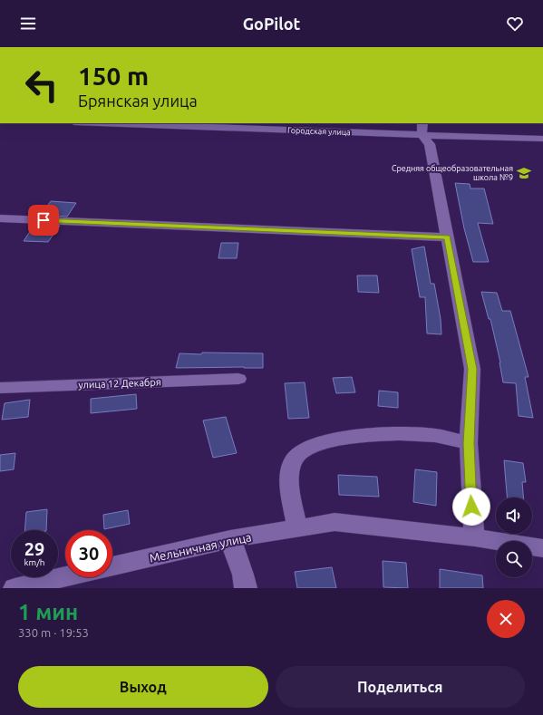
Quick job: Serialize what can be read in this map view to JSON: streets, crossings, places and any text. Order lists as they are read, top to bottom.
{
  "streets": {
    "street": ["Городская улица", "улица 12 Декабря", "Мельничная улица"]
  },
  "places": {
    "school or university": ["Средняя общеобразовательная школа №9"]
  },
  "page": {
    "header": "GoPilot",
    "turn": ["150 m", "Брянская улица"],
    "speed": "29 km/h",
    "limit": "30",
    "heading": ["1 мин", "330 m · 19:53"],
    "buttons": ["Выход", "Поделиться"]
  }
}
